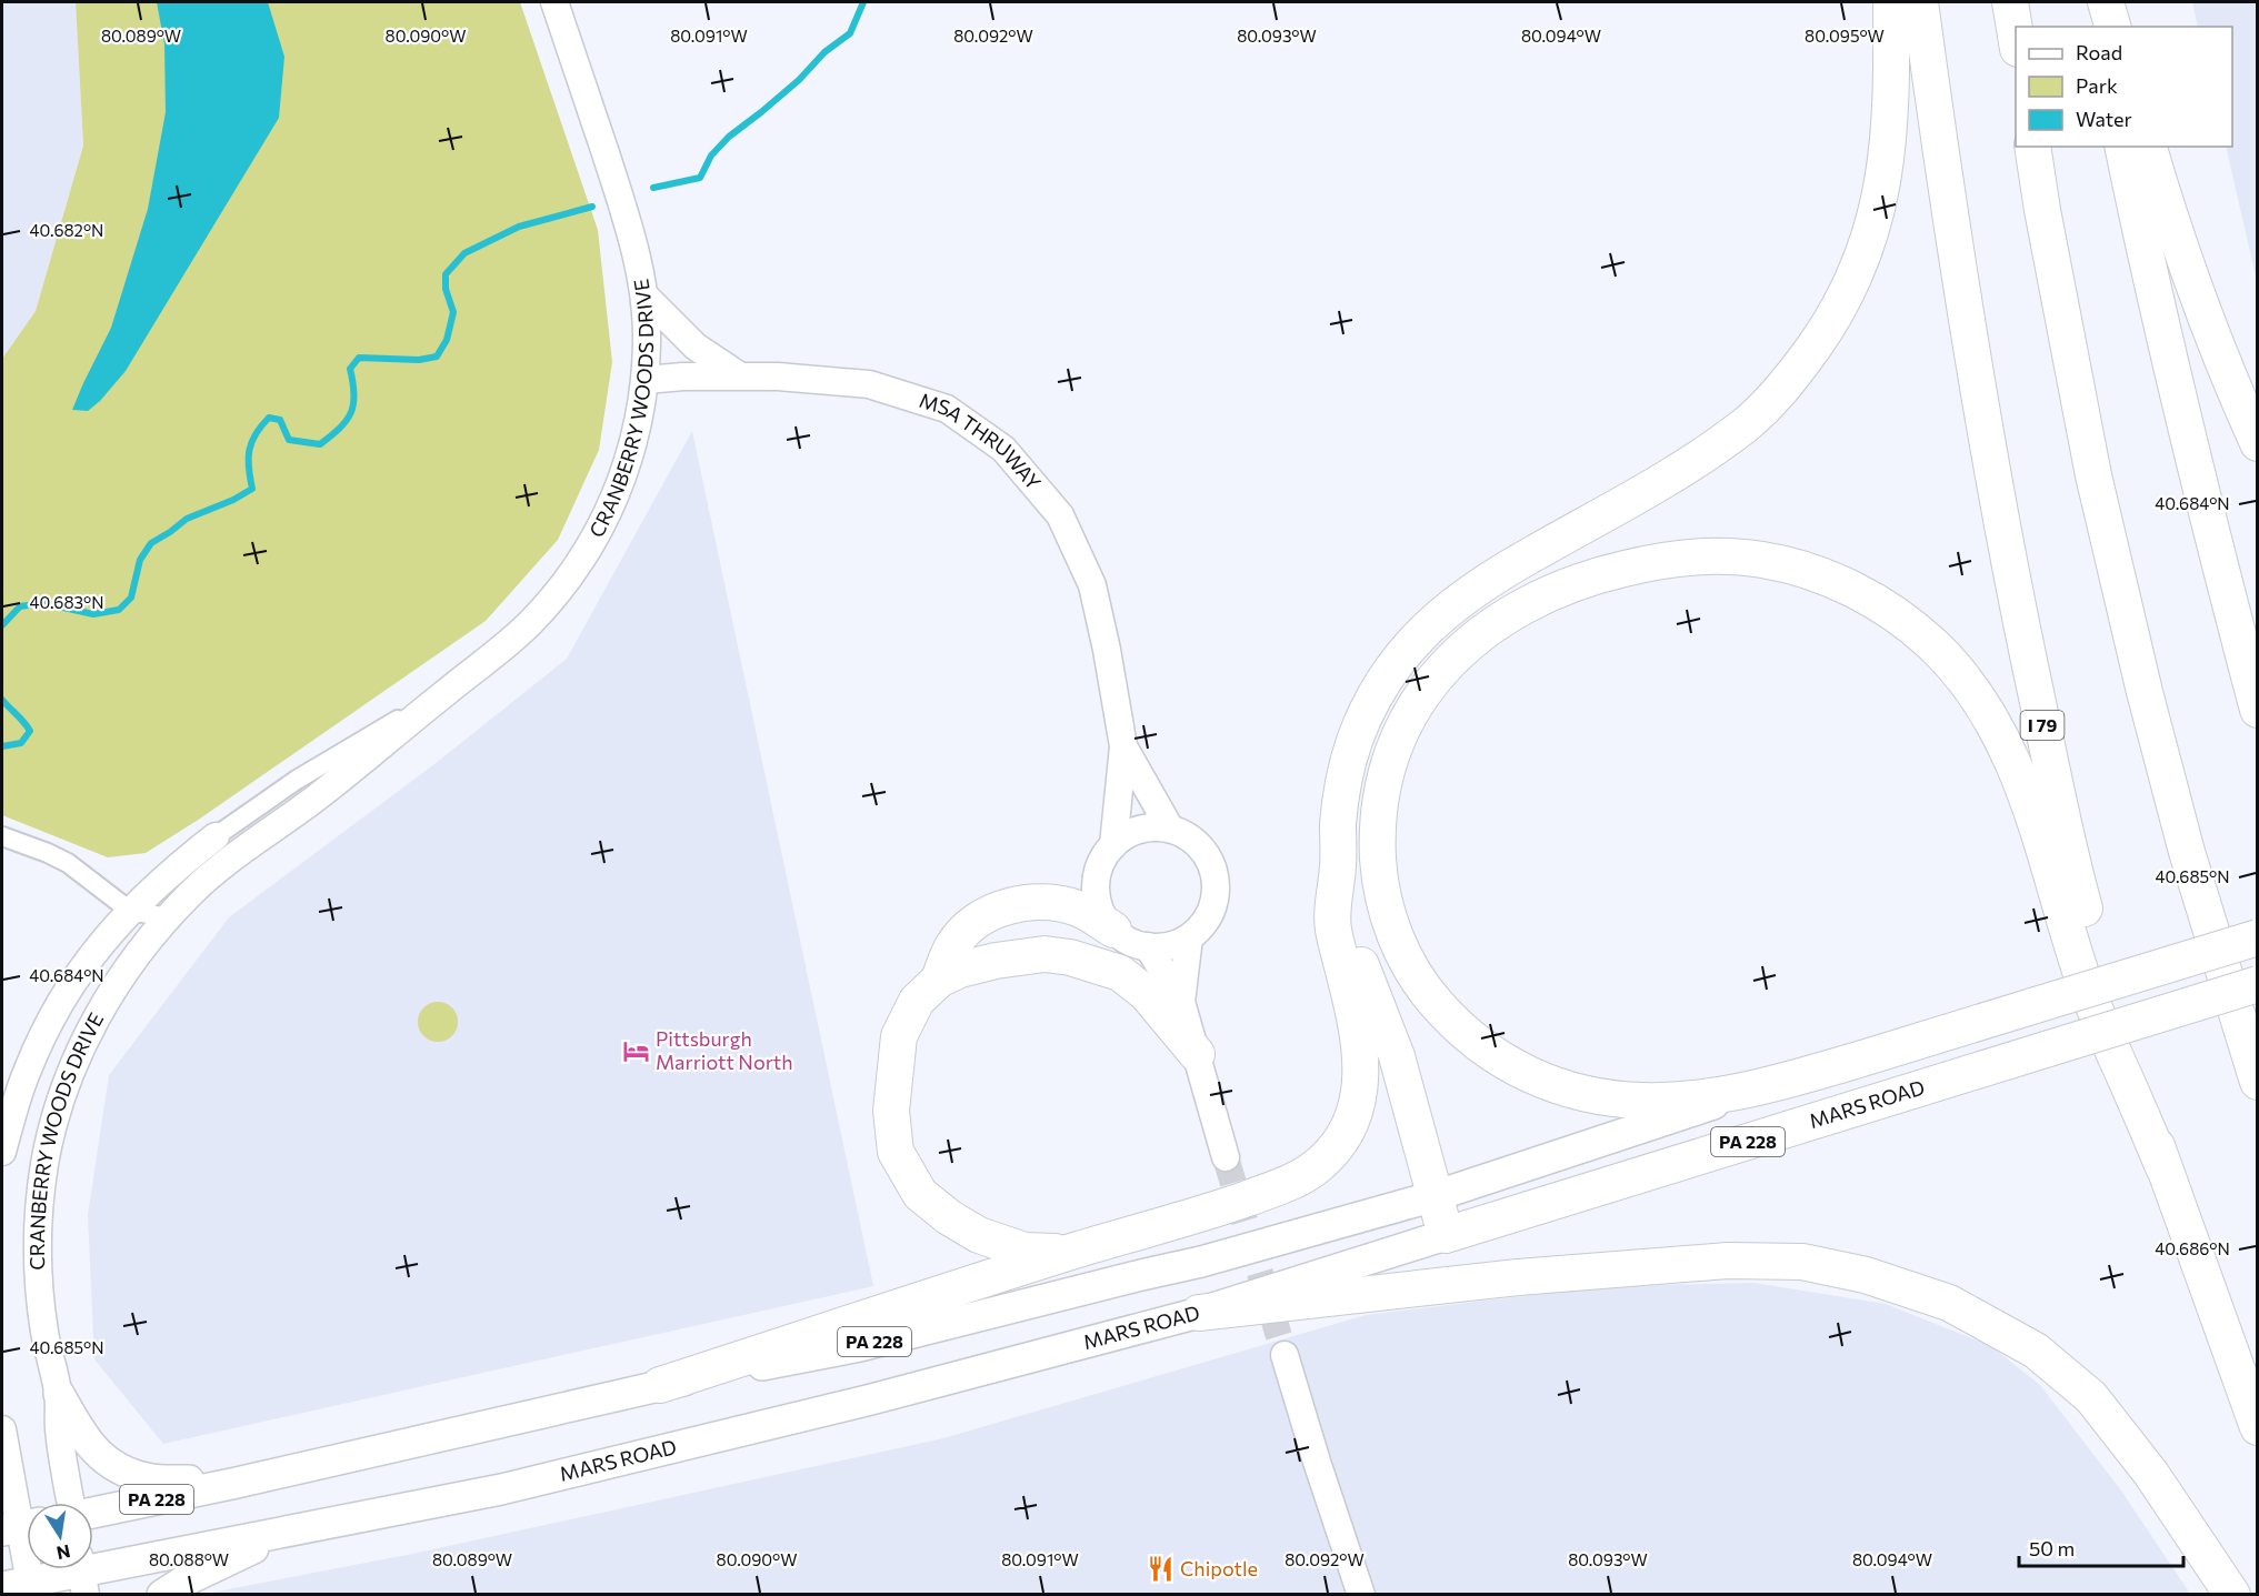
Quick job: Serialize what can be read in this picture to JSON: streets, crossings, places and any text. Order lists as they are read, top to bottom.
{
  "streets": {
    "highway": ["I 79", "MARS ROAD", "PA 228"],
    "street": ["CRANBERRY WOODS DRIVE", "MSA THRUWAY"]
  },
  "crossings": [
    ["CRANBERRY WOODS DRIVE", "MSA THRUWAY"]
  ],
  "places": {
    "hotel": ["Pittsburgh Marriott North"],
    "restaurant": ["Chipotle"]
  },
  "legend": ["Road", "Park", "Water"],
  "scale_bar": "50 m",
  "north": "bottom",
  "coordinates": [
    "80.089°W",
    "80.090°W",
    "80.091°W",
    "80.092°W",
    "80.093°W",
    "80.094°W",
    "80.095°W",
    "40.682°N",
    "40.684°N",
    "40.683°N",
    "40.685°N",
    "40.686°N",
    "80.088°W"
  ]
}
